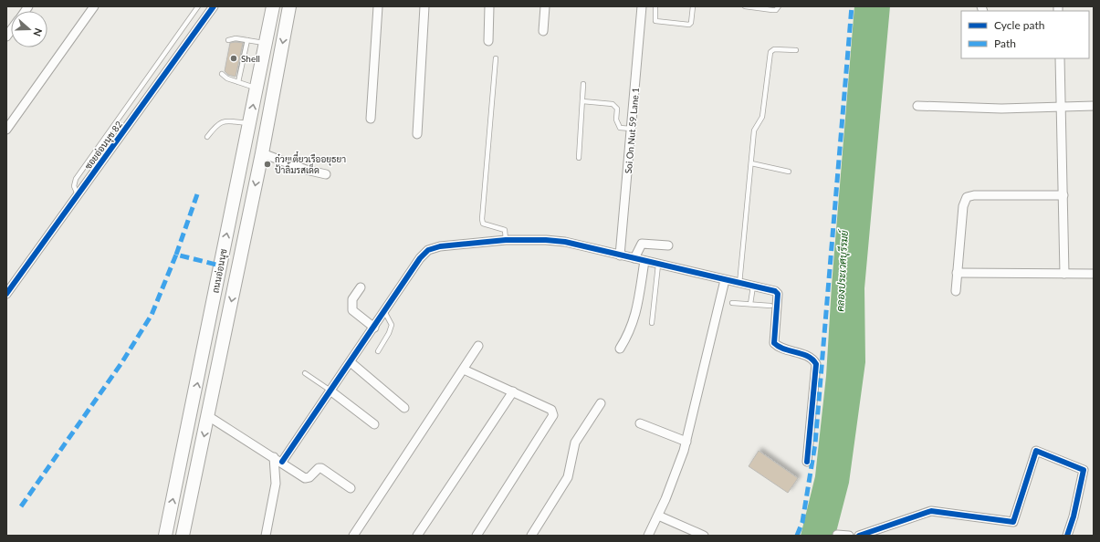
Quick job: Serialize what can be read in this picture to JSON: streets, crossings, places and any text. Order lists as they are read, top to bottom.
{
  "streets": {
    "main road": ["ถนนอ่อนนุช"],
    "street": ["Soi On Nut 59 Lane 1", "ซอยอ่อนนุช 82"]
  },
  "water": ["คลองประเวศบุรีรมย์"],
  "places": ["Shell", "ก๋วยเตี๋ยวเรืออยุธยา ป้าลิ้มรสเด็ด"],
  "legend": ["Cycle path", "Path"],
  "north": "right"
}
